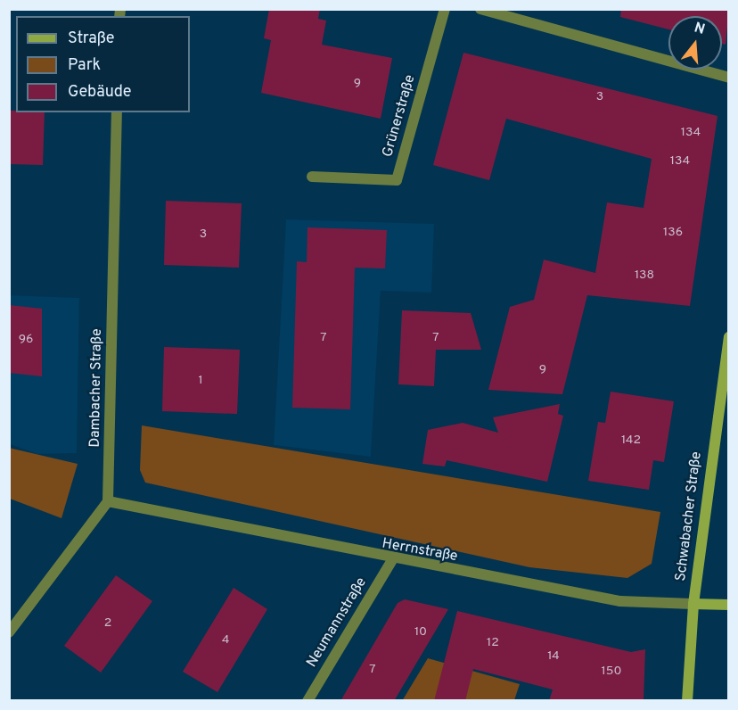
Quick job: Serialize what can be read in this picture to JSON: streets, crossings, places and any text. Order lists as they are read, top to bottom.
{
  "streets": {
    "main road": ["Schwabacher Straße", "Herrnstraße"],
    "street": ["Grünerstraße", "Dambacher Straße", "Neumannstraße"]
  },
  "crossings": [
    ["Dambacher Straße", "Herrnstraße"],
    ["Schwabacher Straße", "Herrnstraße"],
    ["Herrnstraße", "Neumannstraße"]
  ],
  "house_numbers": [
    "9",
    "3",
    "134",
    "134",
    "136",
    "3",
    "138",
    "7",
    "7",
    "96",
    "9",
    "1",
    "142",
    "2",
    "10",
    "4",
    "12",
    "14",
    "7",
    "150"
  ],
  "legend": ["Straße", "Park", "Gebäude"],
  "north": "top"
}
